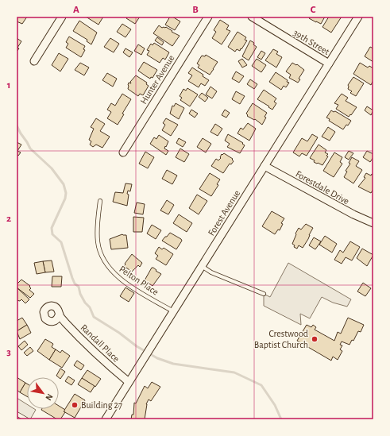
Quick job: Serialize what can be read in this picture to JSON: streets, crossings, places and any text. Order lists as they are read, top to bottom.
{
  "streets": {
    "street": [
      "39th Street",
      "Hunter Avenue",
      "Forestdale Drive",
      "Forest Avenue",
      "Randall Place"
    ],
    "lane": ["Pelton Place"]
  },
  "crossings": [
    ["39th Street", "Forest Avenue"],
    ["Forestdale Drive", "Forest Avenue"],
    ["Forest Avenue", "Pelton Place"],
    ["Forest Avenue", "Randall Place"]
  ],
  "places": ["Crestwood Baptist Church", "Building 27"],
  "north": "bottom right",
  "grid": {
    "columns": ["A", "B", "C"],
    "rows": ["1", "2", "3"]
  }
}
